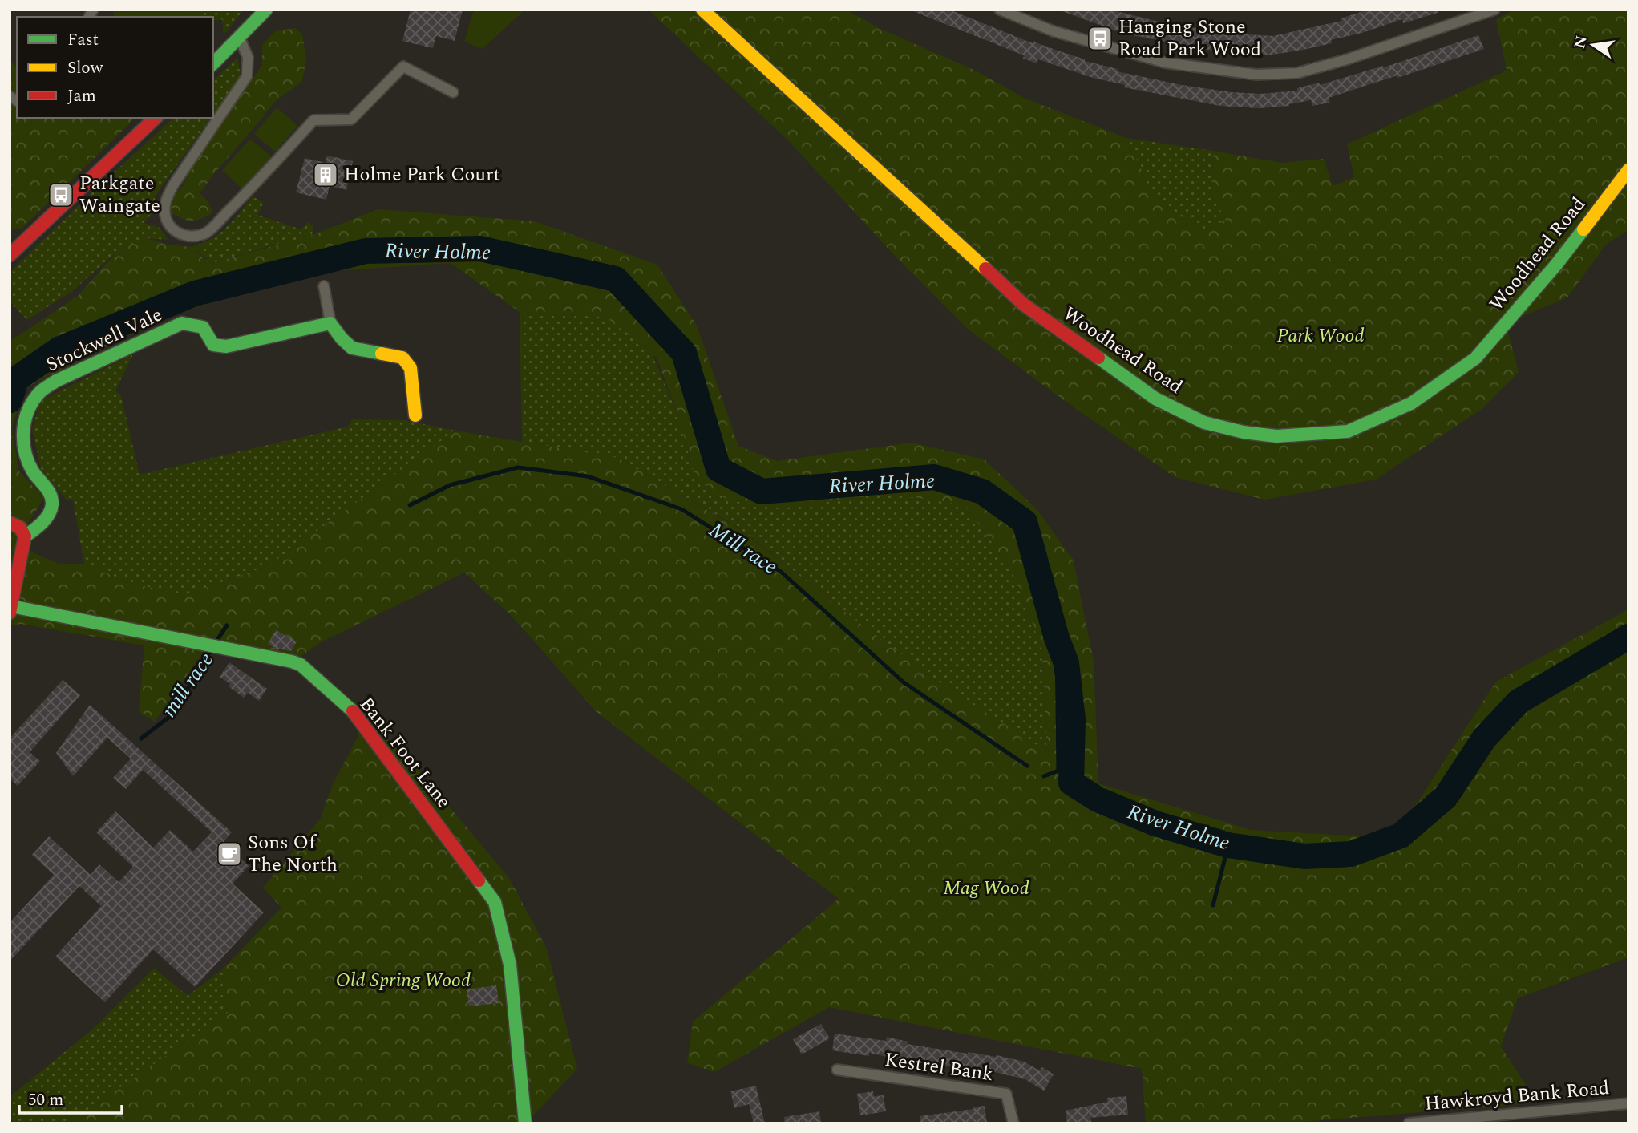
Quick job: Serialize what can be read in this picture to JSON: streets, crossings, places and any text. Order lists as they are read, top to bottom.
{
  "streets": {
    "main road": ["Woodhead Road", "Stockwell Vale", "Bank Foot Lane"],
    "street": ["Kestrel Bank", "Hawkroyd Bank Road"]
  },
  "water": ["River Holme", "Mill race", "mill race"],
  "parks": ["Park Wood", "Mag Wood", "Old Spring Wood"],
  "places": {
    "bus stop": ["Hanging Stone Road Park Wood", "Parkgate Waingate"],
    "building": ["Holme Park Court"],
    "cafe": ["Sons Of The North"]
  },
  "legend": ["Fast", "Slow", "Jam"],
  "scale_bar": "50 m",
  "north": "left"
}
